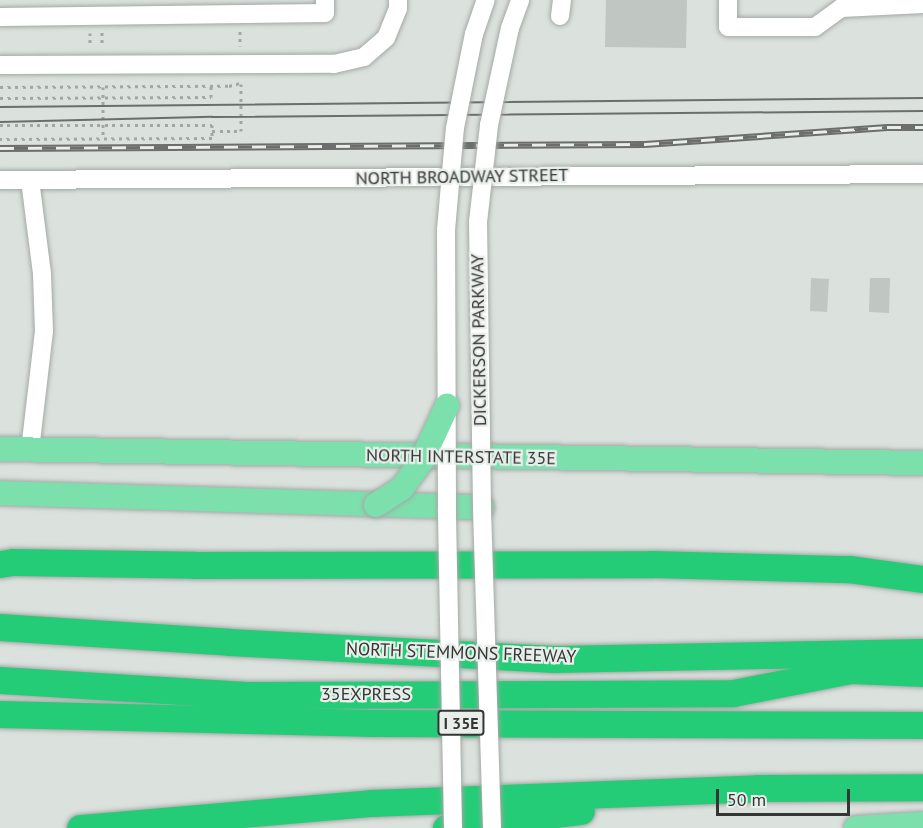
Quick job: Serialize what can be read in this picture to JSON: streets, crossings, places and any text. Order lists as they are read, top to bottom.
{
  "streets": {
    "highway": ["NORTH STEMMONS FREEWAY", "35EXPRESS", "I 35E"],
    "main road": ["NORTH INTERSTATE 35E"],
    "street": ["NORTH BROADWAY STREET", "DICKERSON PARKWAY"]
  },
  "scale_bar": "50 m"
}
